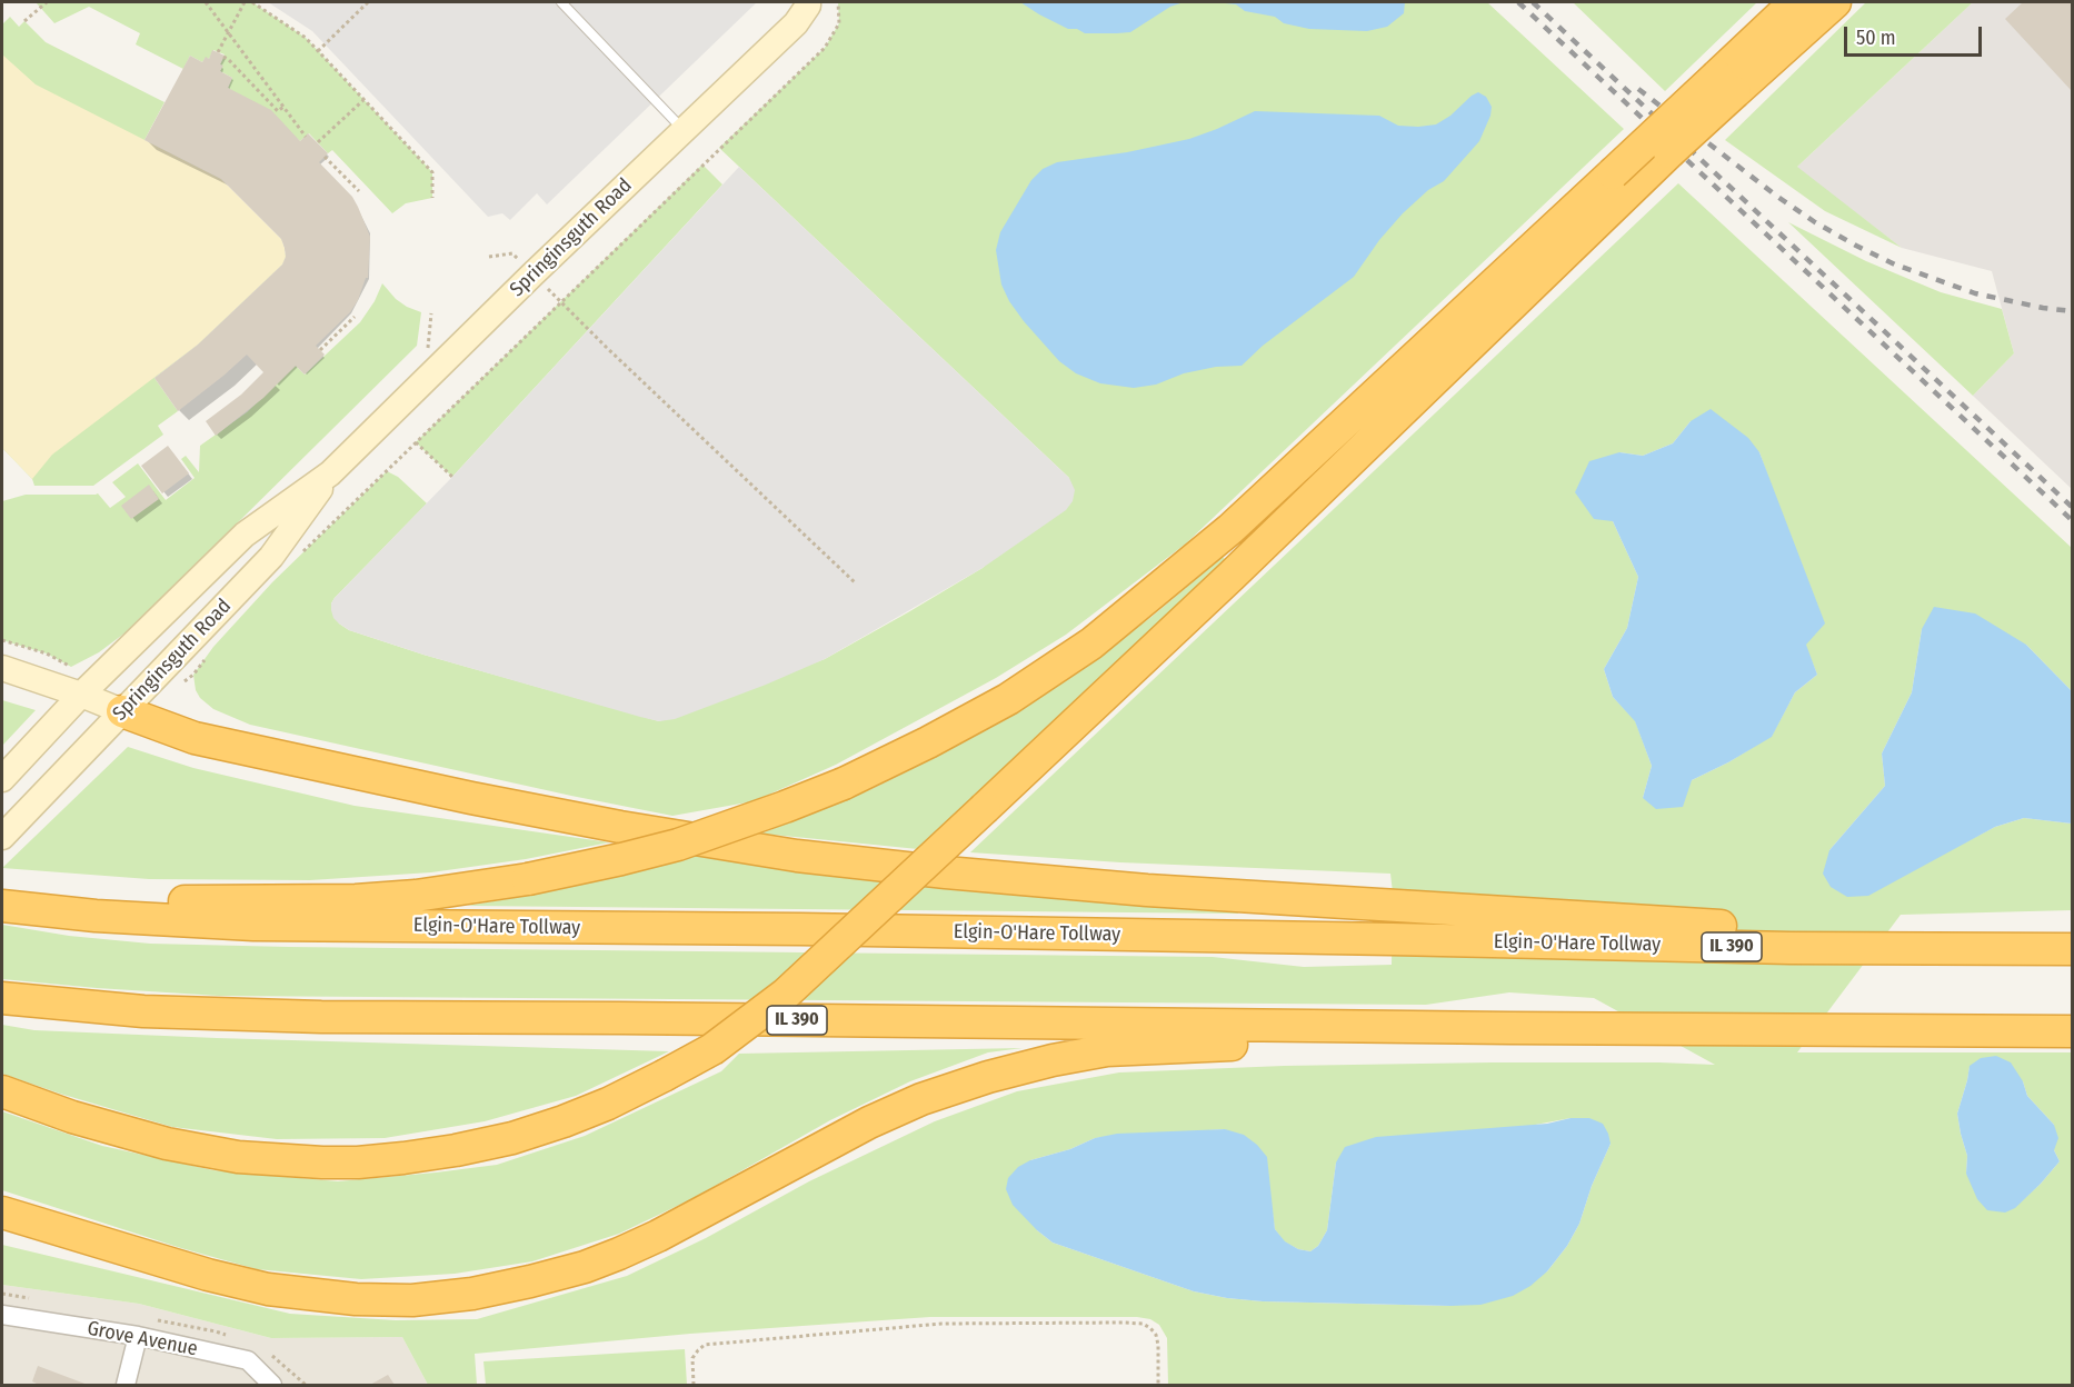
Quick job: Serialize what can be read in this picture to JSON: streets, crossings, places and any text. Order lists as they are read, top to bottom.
{
  "streets": {
    "highway": ["Elgin-O'Hare Tollway", "IL 390"],
    "street": ["Springinsguth Road", "Grove Avenue"]
  },
  "scale_bar": "50 m"
}
